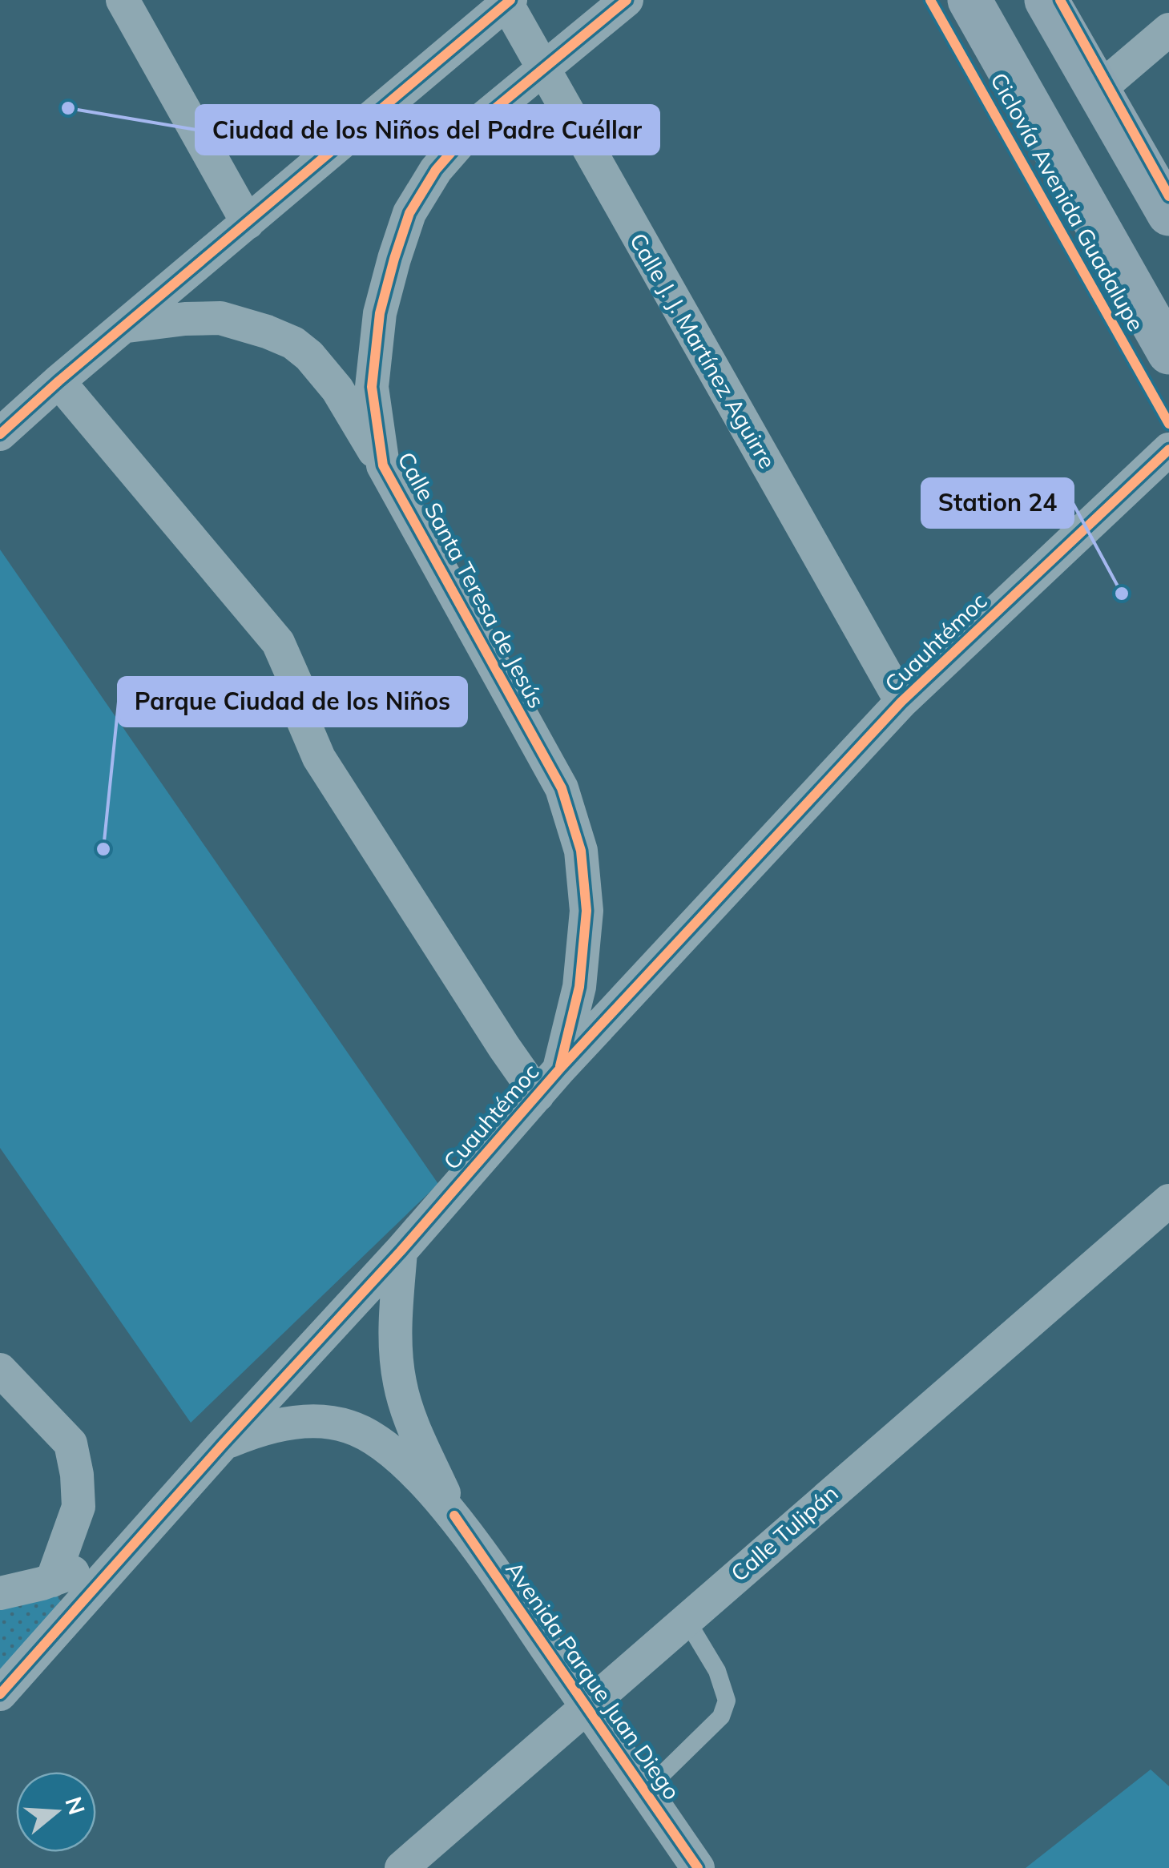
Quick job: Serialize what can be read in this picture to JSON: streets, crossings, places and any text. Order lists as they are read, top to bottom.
{
  "streets": {
    "street": [
      "Calle J. J. Martínez Aguirre",
      "Calle Santa Teresa de Jesús",
      "Cuauhtémoc",
      "Calle Tulipán",
      "Avenida Parque Juan Diego"
    ],
    "cycle path": ["Ciclovía Avenida Guadalupe"]
  },
  "crossings": [
    ["Calle J. J. Martínez Aguirre", "Calle Santa Teresa de Jesús"],
    ["Calle J. J. Martínez Aguirre", "Cuauhtémoc"],
    ["Calle Santa Teresa de Jesús", "Cuauhtémoc"],
    ["Cuauhtémoc", "Avenida Parque Juan Diego"],
    ["Calle Tulipán", "Avenida Parque Juan Diego"]
  ],
  "places": ["Ciudad de los Niños del Padre Cuéllar", "Station 24", "Parque Ciudad de los Niños"],
  "north": "right"
}
